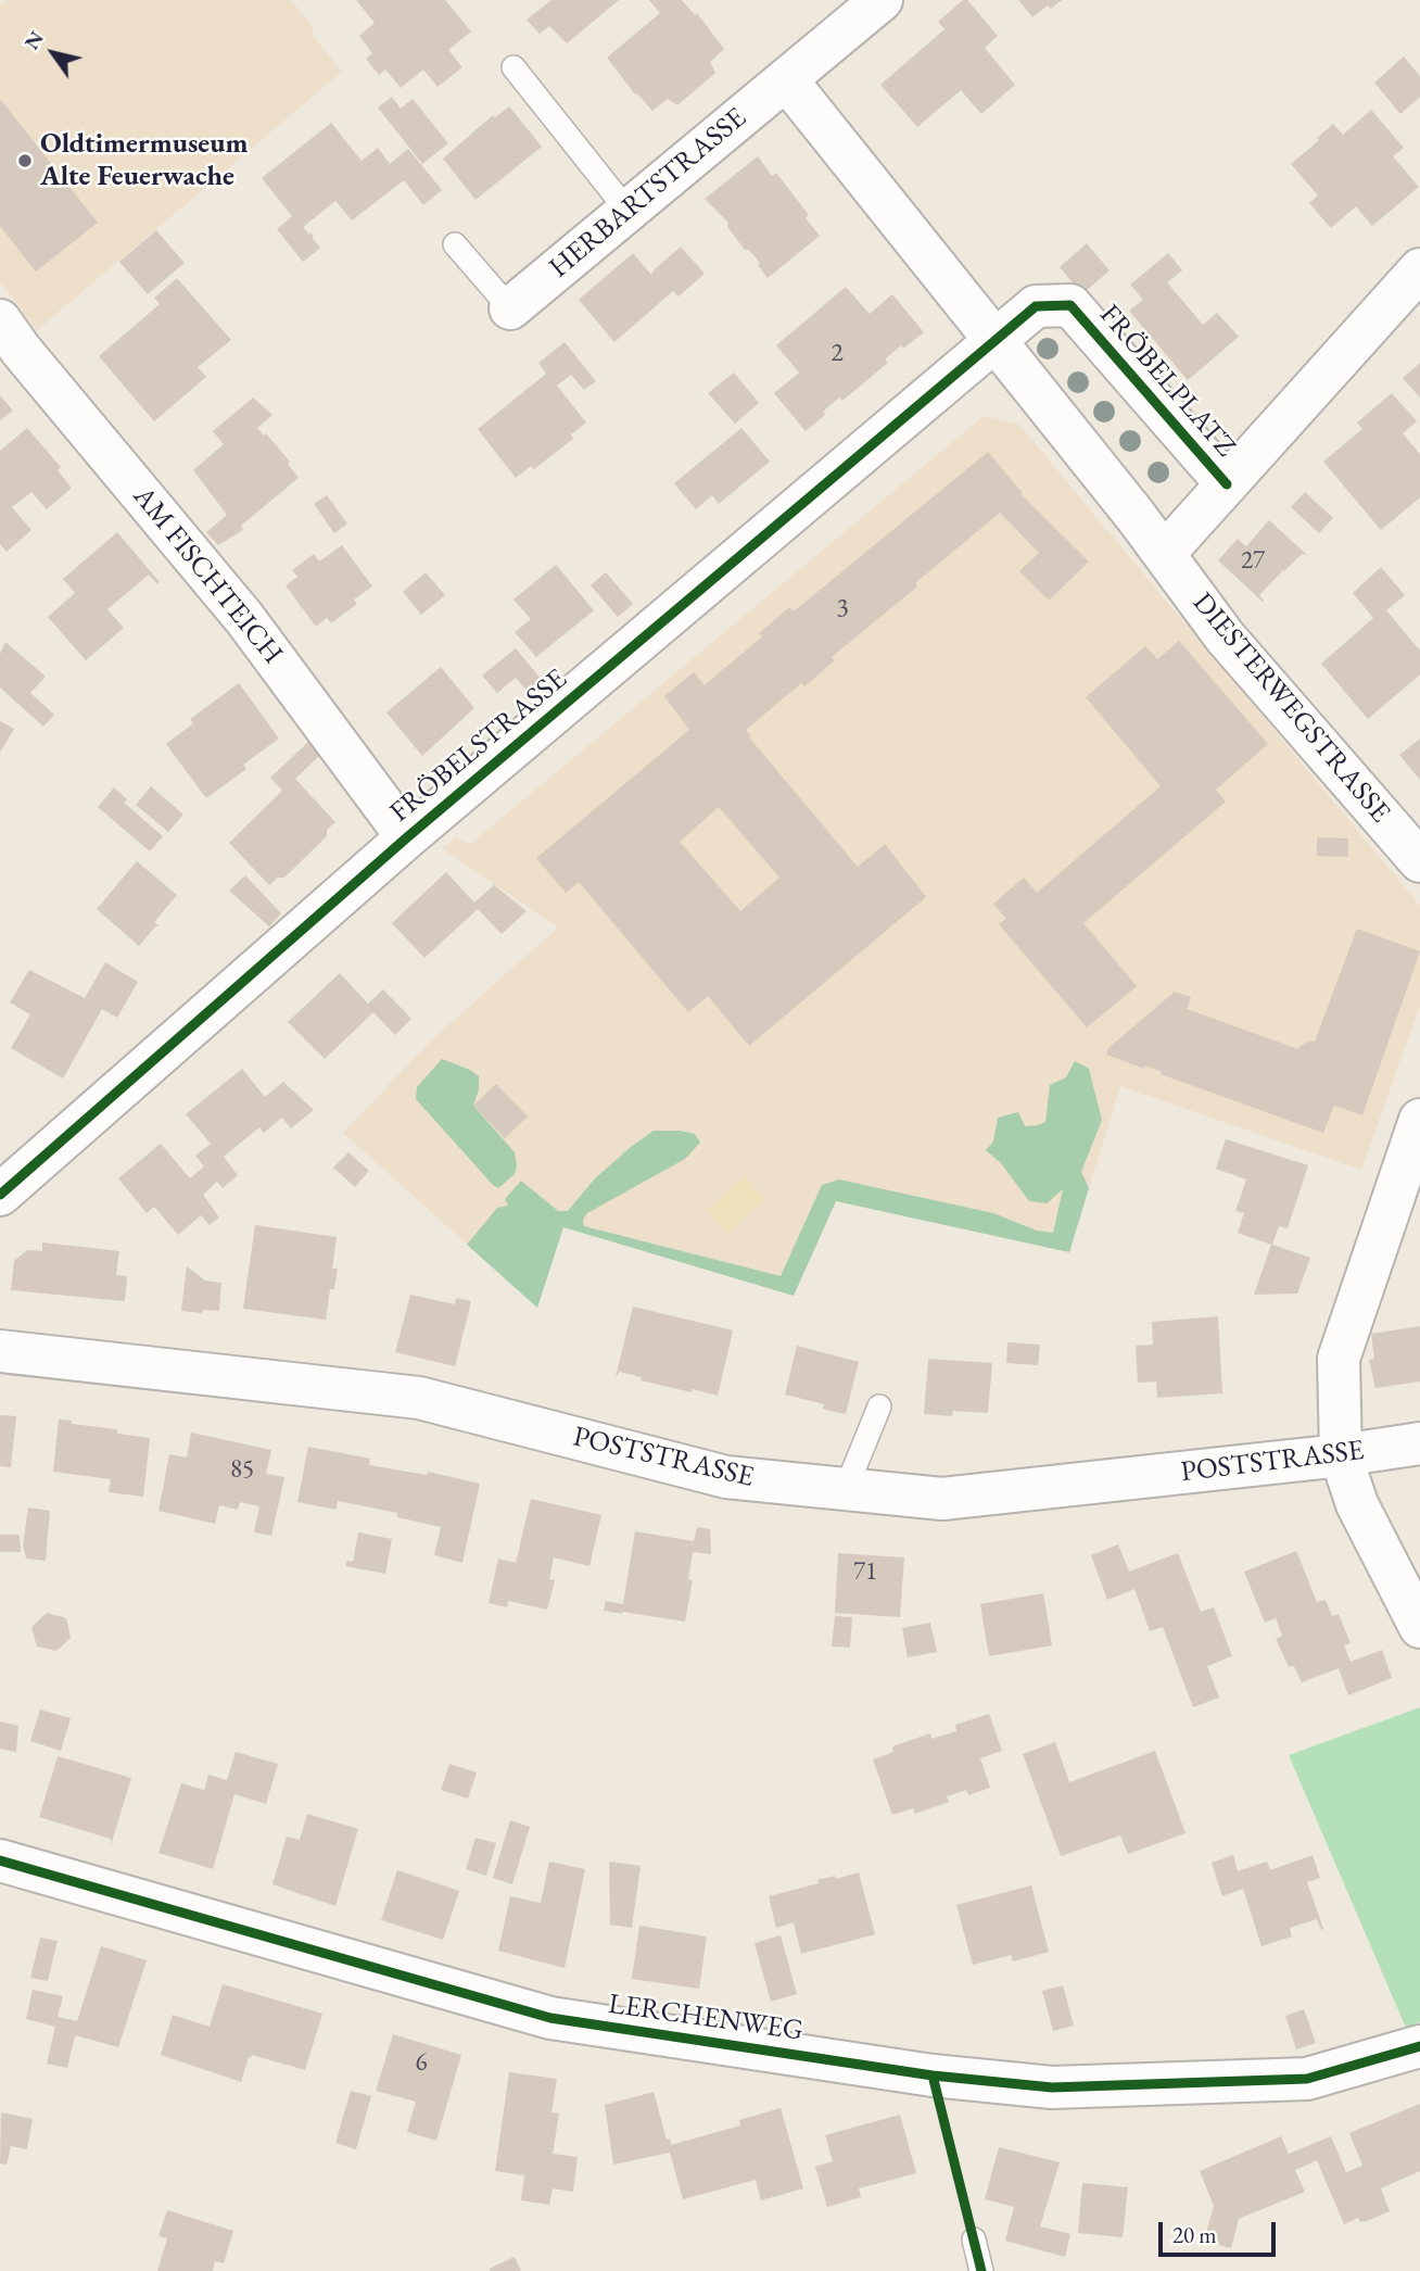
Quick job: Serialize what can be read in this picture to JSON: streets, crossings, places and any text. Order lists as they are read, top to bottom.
{
  "streets": {
    "street": [
      "HERBARTSTRASSE",
      "FRÖBELPLATZ",
      "AM FISCHTEICH",
      "DIESTERWEGSTRASSE",
      "FRÖBELSTRASSE",
      "POSTSTRASSE",
      "LERCHENWEG"
    ]
  },
  "crossings": [
    ["FRÖBELPLATZ", "FRÖBELSTRASSE"],
    ["AM FISCHTEICH", "FRÖBELSTRASSE"]
  ],
  "places": ["Oldtimermuseum Alte Feuerwache"],
  "house_numbers": [
    "2",
    "27",
    "3",
    "85",
    "71",
    "6"
  ],
  "scale_bar": "20 m",
  "north": "top left"
}
